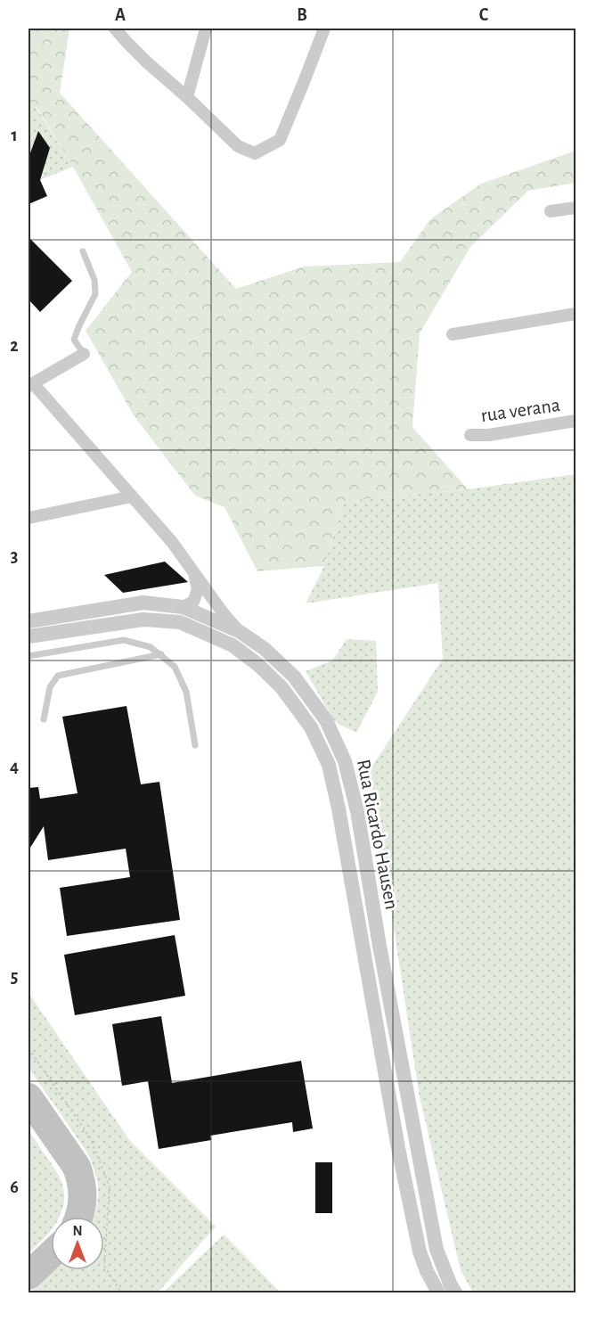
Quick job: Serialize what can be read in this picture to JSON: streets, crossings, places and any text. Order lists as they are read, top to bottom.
{
  "streets": {
    "street": ["rua verana", "Rua Ricardo Hausen"]
  },
  "north": "top",
  "grid": {
    "columns": ["A", "B", "C"],
    "rows": [
      "1",
      "2",
      "3",
      "4",
      "5",
      "6"
    ]
  }
}
